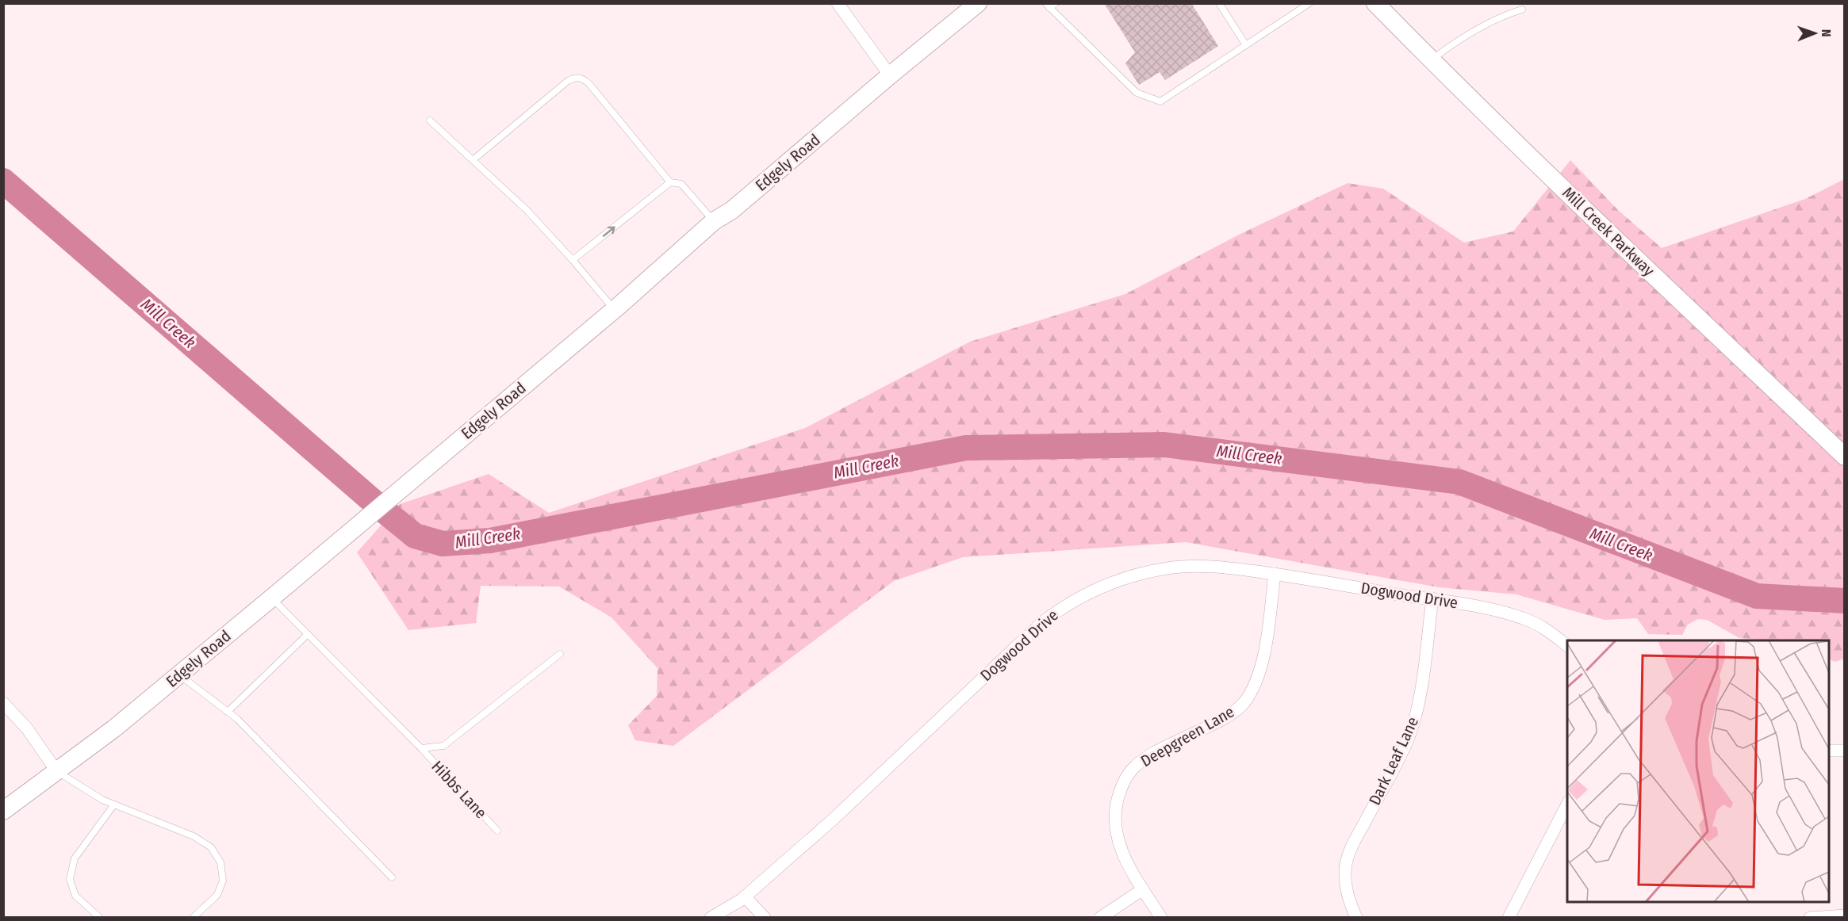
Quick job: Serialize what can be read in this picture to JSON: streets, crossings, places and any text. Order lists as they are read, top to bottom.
{
  "streets": {
    "main road": ["Edgely Road", "Mill Creek Parkway"],
    "street": ["Dogwood Drive", "Deepgreen Lane", "Dark Leaf Lane"],
    "lane": ["Hibbs Lane"]
  },
  "crossings": [
    ["Edgely Road", "Hibbs Lane"],
    ["Dogwood Drive", "Deepgreen Lane"],
    ["Dogwood Drive", "Dark Leaf Lane"]
  ],
  "water": ["Mill Creek"],
  "north": "right"
}
